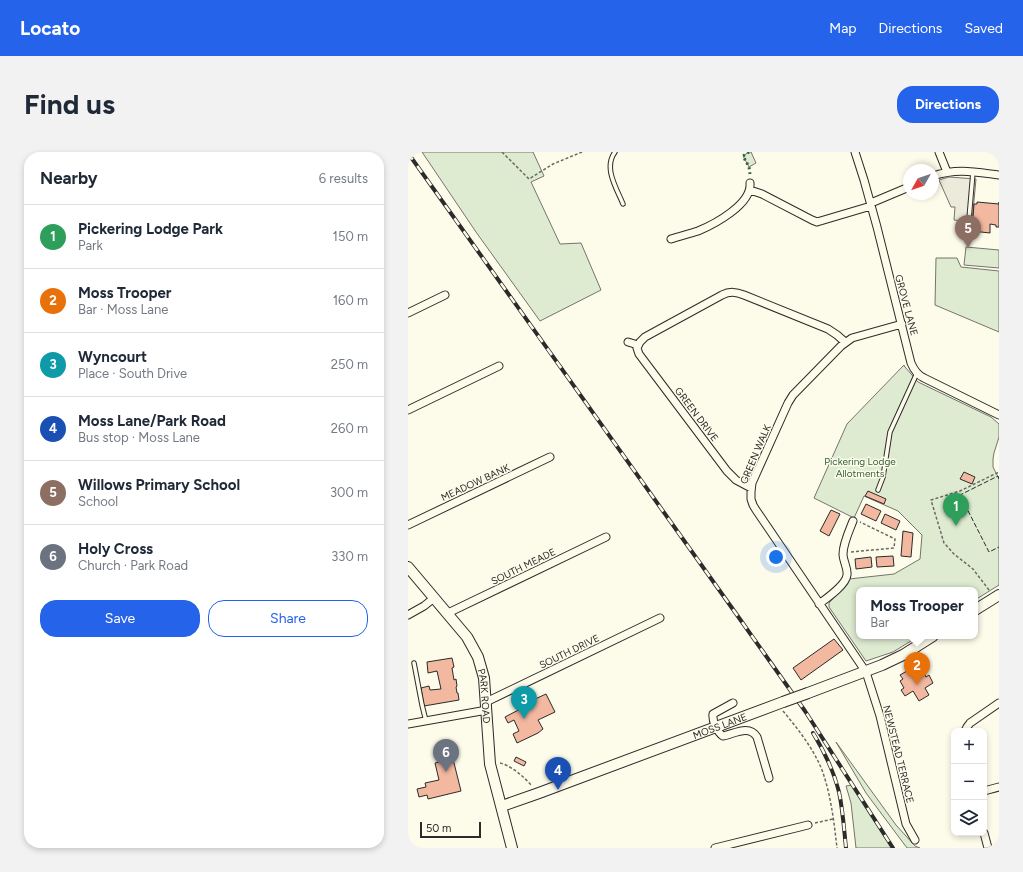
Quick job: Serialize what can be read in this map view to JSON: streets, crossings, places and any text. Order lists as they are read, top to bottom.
{
  "streets": {
    "street": [
      "GROVE LANE",
      "GREEN DRIVE",
      "GREEN WALK",
      "MEADOW BANK",
      "SOUTH MEADE",
      "SOUTH DRIVE",
      "PARK ROAD",
      "MOSS LANE",
      "NEWSTEAD TERRACE"
    ]
  },
  "crossings": [
    ["GROVE LANE", "GREEN WALK"],
    ["GREEN DRIVE", "GREEN WALK"],
    ["GREEN WALK", "MOSS LANE"],
    ["GREEN WALK", "NEWSTEAD TERRACE"],
    ["SOUTH MEADE", "PARK ROAD"],
    ["SOUTH DRIVE", "PARK ROAD"],
    ["PARK ROAD", "MOSS LANE"],
    ["MOSS LANE", "NEWSTEAD TERRACE"]
  ],
  "parks": ["Pickering Lodge Allotments"],
  "scale_bar": "50 m",
  "north": "bottom left",
  "page": {
    "header": "Locato",
    "nav": ["Map", "Directions", "Saved"],
    "buttons": [
      "Directions",
      ["Save", "Share"]
    ],
    "title": "Find us",
    "heading": ["Nearby", "6 results"],
    "list": [
      {
        "mark": "1",
        "name": "Pickering Lodge Park",
        "note": "Park",
        "value": "150 m"
      },
      {
        "mark": "2",
        "name": "Moss Trooper",
        "note": "Bar · Moss Lane",
        "value": "160 m"
      },
      {
        "mark": "3",
        "name": "Wyncourt",
        "note": "Place · South Drive",
        "value": "250 m"
      },
      {
        "mark": "4",
        "name": "Moss Lane/Park Road",
        "note": "Bus stop · Moss Lane",
        "value": "260 m"
      },
      {
        "mark": "5",
        "name": "Willows Primary School",
        "note": "School",
        "value": "300 m"
      },
      {
        "mark": "6",
        "name": "Holy Cross",
        "note": "Church · Park Road",
        "value": "330 m"
      }
    ],
    "pins": [
      "5",
      "1",
      "2",
      "3",
      "6",
      "4"
    ],
    "popup": ["Moss Trooper", "Bar"],
    "map_buttons": ["+", "−"],
    "scale": "50 m"
  }
}
